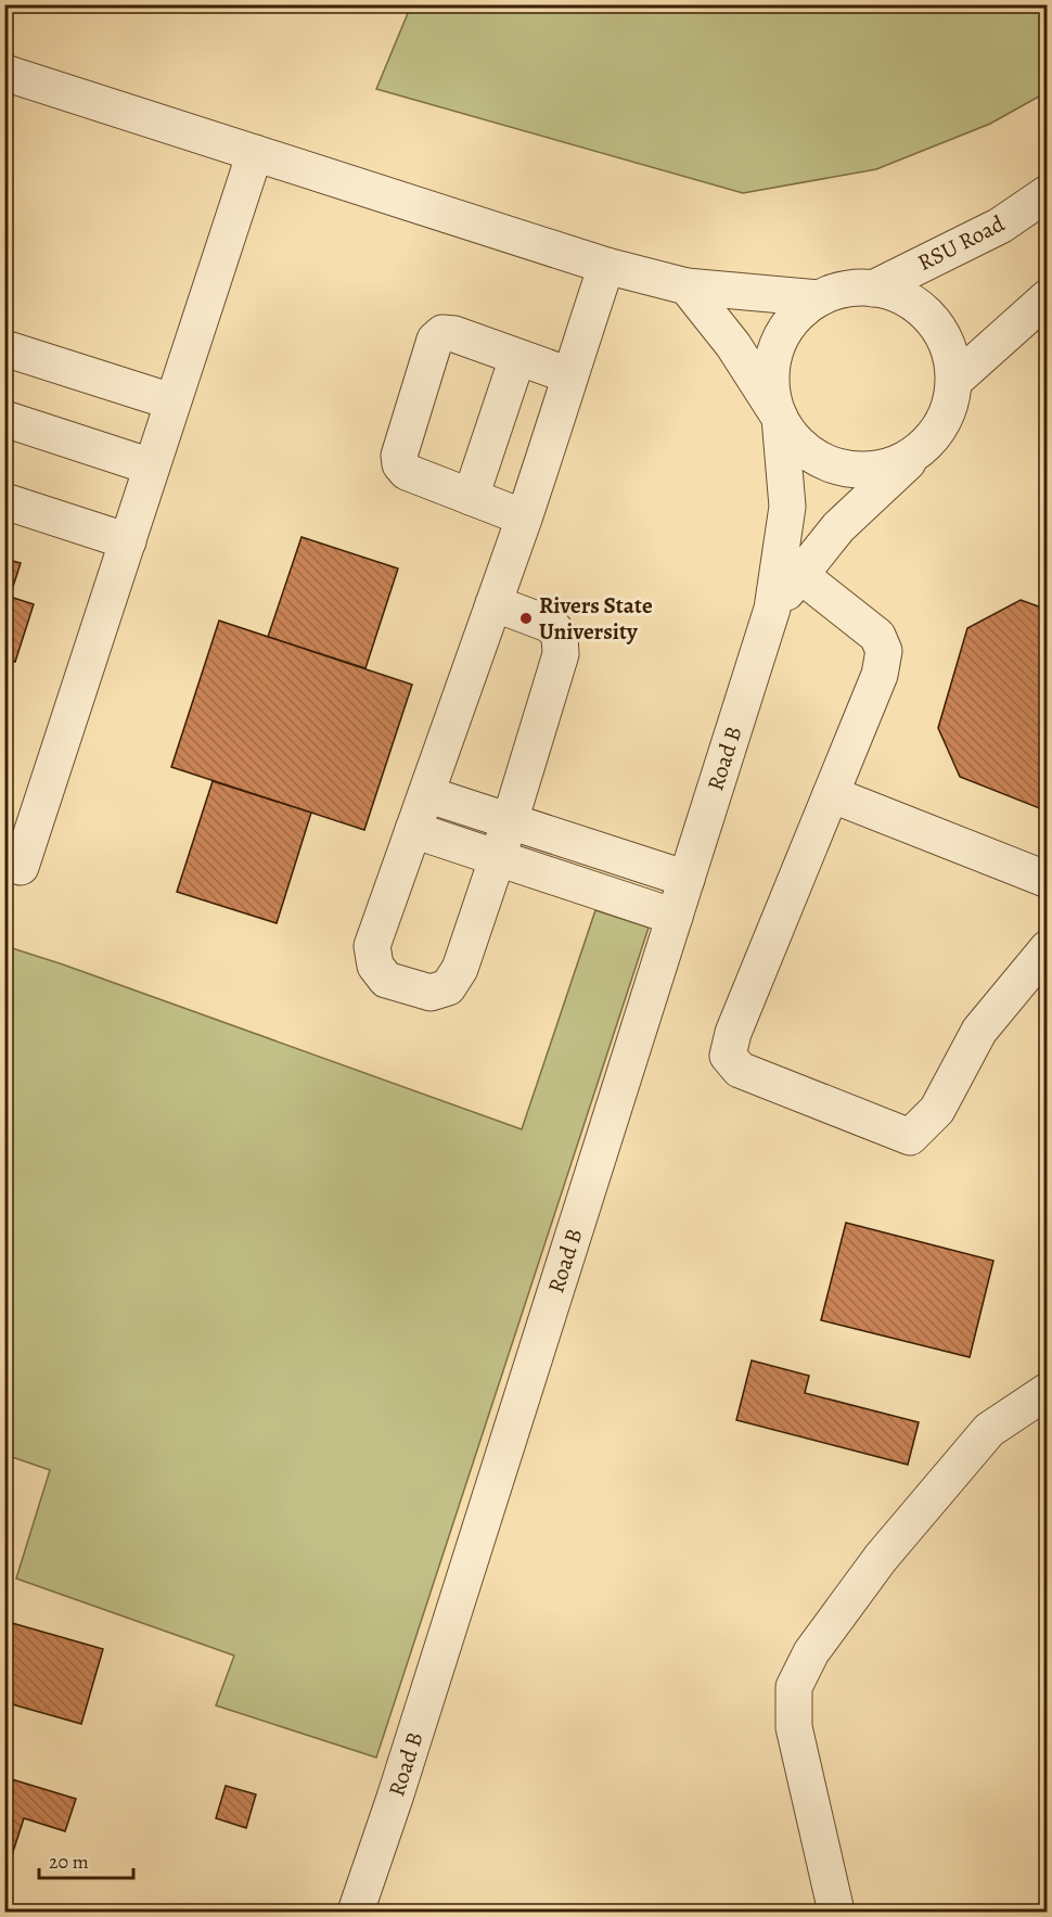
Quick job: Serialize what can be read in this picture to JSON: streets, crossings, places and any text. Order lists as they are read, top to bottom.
{
  "streets": {
    "street": ["RSU Road", "Road B"]
  },
  "places": ["Rivers State University"],
  "scale_bar": "20 m"
}
